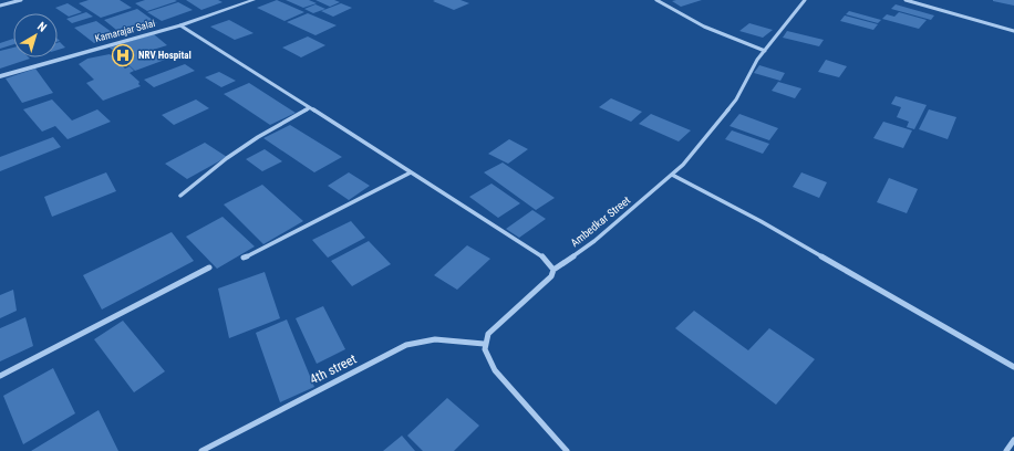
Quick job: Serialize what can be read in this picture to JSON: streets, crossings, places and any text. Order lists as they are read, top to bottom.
{
  "streets": {
    "street": ["Kamarajar Salai", "Ambedkar Street", "4th street"]
  },
  "crossings": [
    ["Ambedkar Street", "4th street"]
  ],
  "places": {
    "hospital": ["NRV Hospital"]
  },
  "north": "top right"
}
